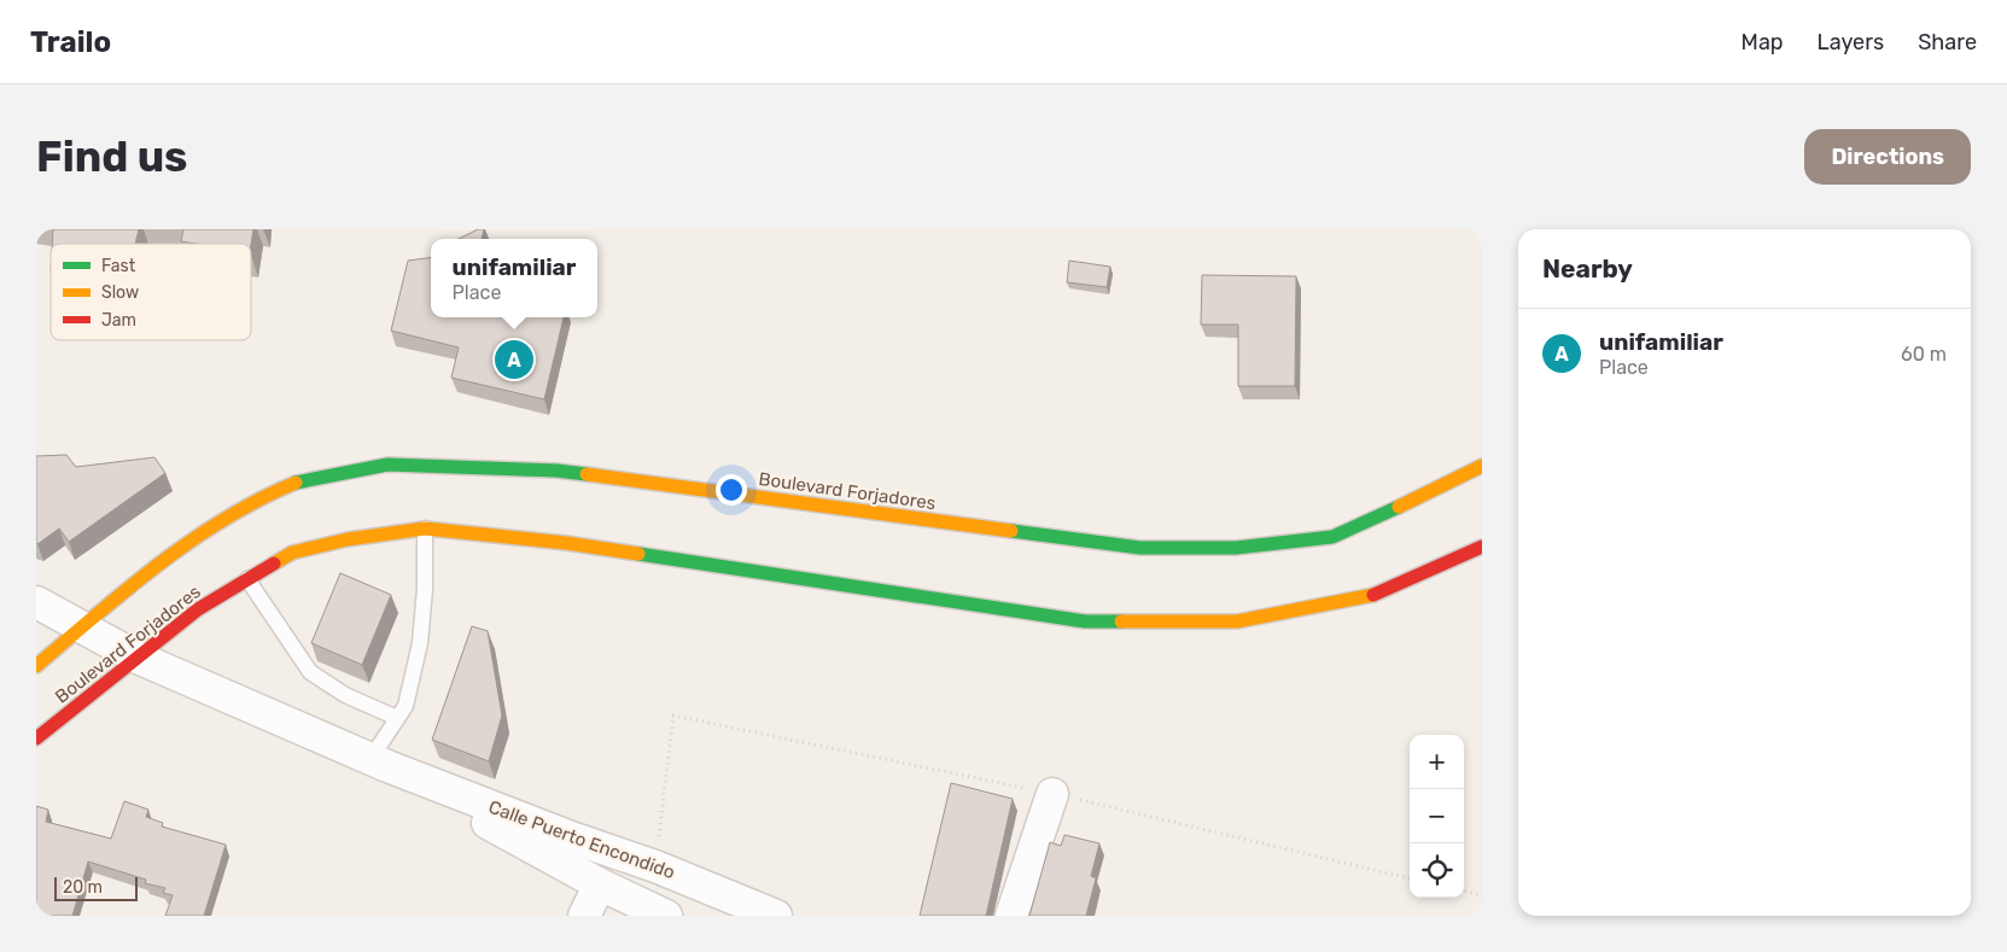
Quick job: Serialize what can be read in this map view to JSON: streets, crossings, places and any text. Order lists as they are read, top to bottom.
{
  "streets": {
    "main road": ["Boulevard Forjadores"],
    "street": ["Calle Puerto Encondido"]
  },
  "crossings": [
    ["Boulevard Forjadores", "Calle Puerto Encondido"]
  ],
  "legend": ["Fast", "Slow", "Jam"],
  "scale_bar": "20 m",
  "page": {
    "header": "Trailo",
    "nav": ["Map", "Layers", "Share"],
    "buttons": "Directions",
    "title": "Find us",
    "heading": "Nearby",
    "popup": ["unifamiliar", "Place"],
    "list": [
      {
        "mark": "A",
        "name": "unifamiliar",
        "note": "Place",
        "value": "60 m"
      }
    ],
    "pins": "A",
    "map_buttons": ["+", "−"],
    "scale": "20 m"
  }
}
